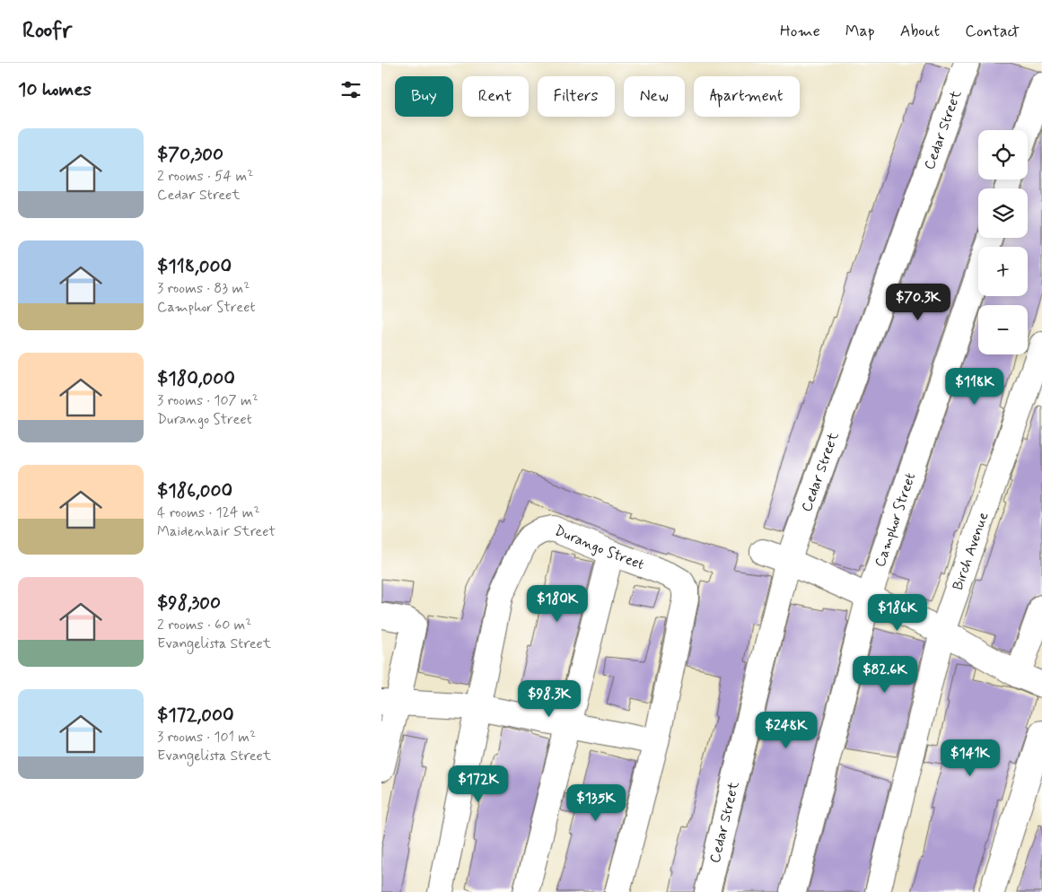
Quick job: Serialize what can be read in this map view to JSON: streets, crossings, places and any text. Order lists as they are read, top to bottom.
{
  "streets": {
    "street": [
      "Cedar Street",
      "Camphor Street",
      "Durango Street",
      "Birch Avenue"
    ]
  },
  "page": {
    "header": "Roofr",
    "nav": [
      "Home",
      "Map",
      "About",
      "Contact"
    ],
    "heading": "10 homes",
    "chip": [
      "Buy",
      "Rent",
      "Filters",
      "New",
      "Apartment"
    ],
    "list": [
      {
        "name": "$70,300",
        "note": "2 rooms · 54 m² · Cedar Street"
      },
      {
        "name": "$118,000",
        "note": "3 rooms · 83 m² · Camphor Street"
      },
      {
        "name": "$180,000",
        "note": "3 rooms · 107 m² · Durango Street"
      },
      {
        "name": "$186,000",
        "note": "4 rooms · 124 m² · Maidenhair Street"
      },
      {
        "name": "$98,300",
        "note": "2 rooms · 60 m² · Evangelista Street"
      },
      {
        "name": "$172,000",
        "note": "3 rooms · 101 m² · Evangelista Street"
      }
    ],
    "map_buttons": ["+", "−"],
    "price": [
      "$70.3K",
      "$118K",
      "$180K",
      "$186K",
      "$82.6K",
      "$98.3K",
      "$248K",
      "$141K",
      "$172K",
      "$135K"
    ]
  }
}
